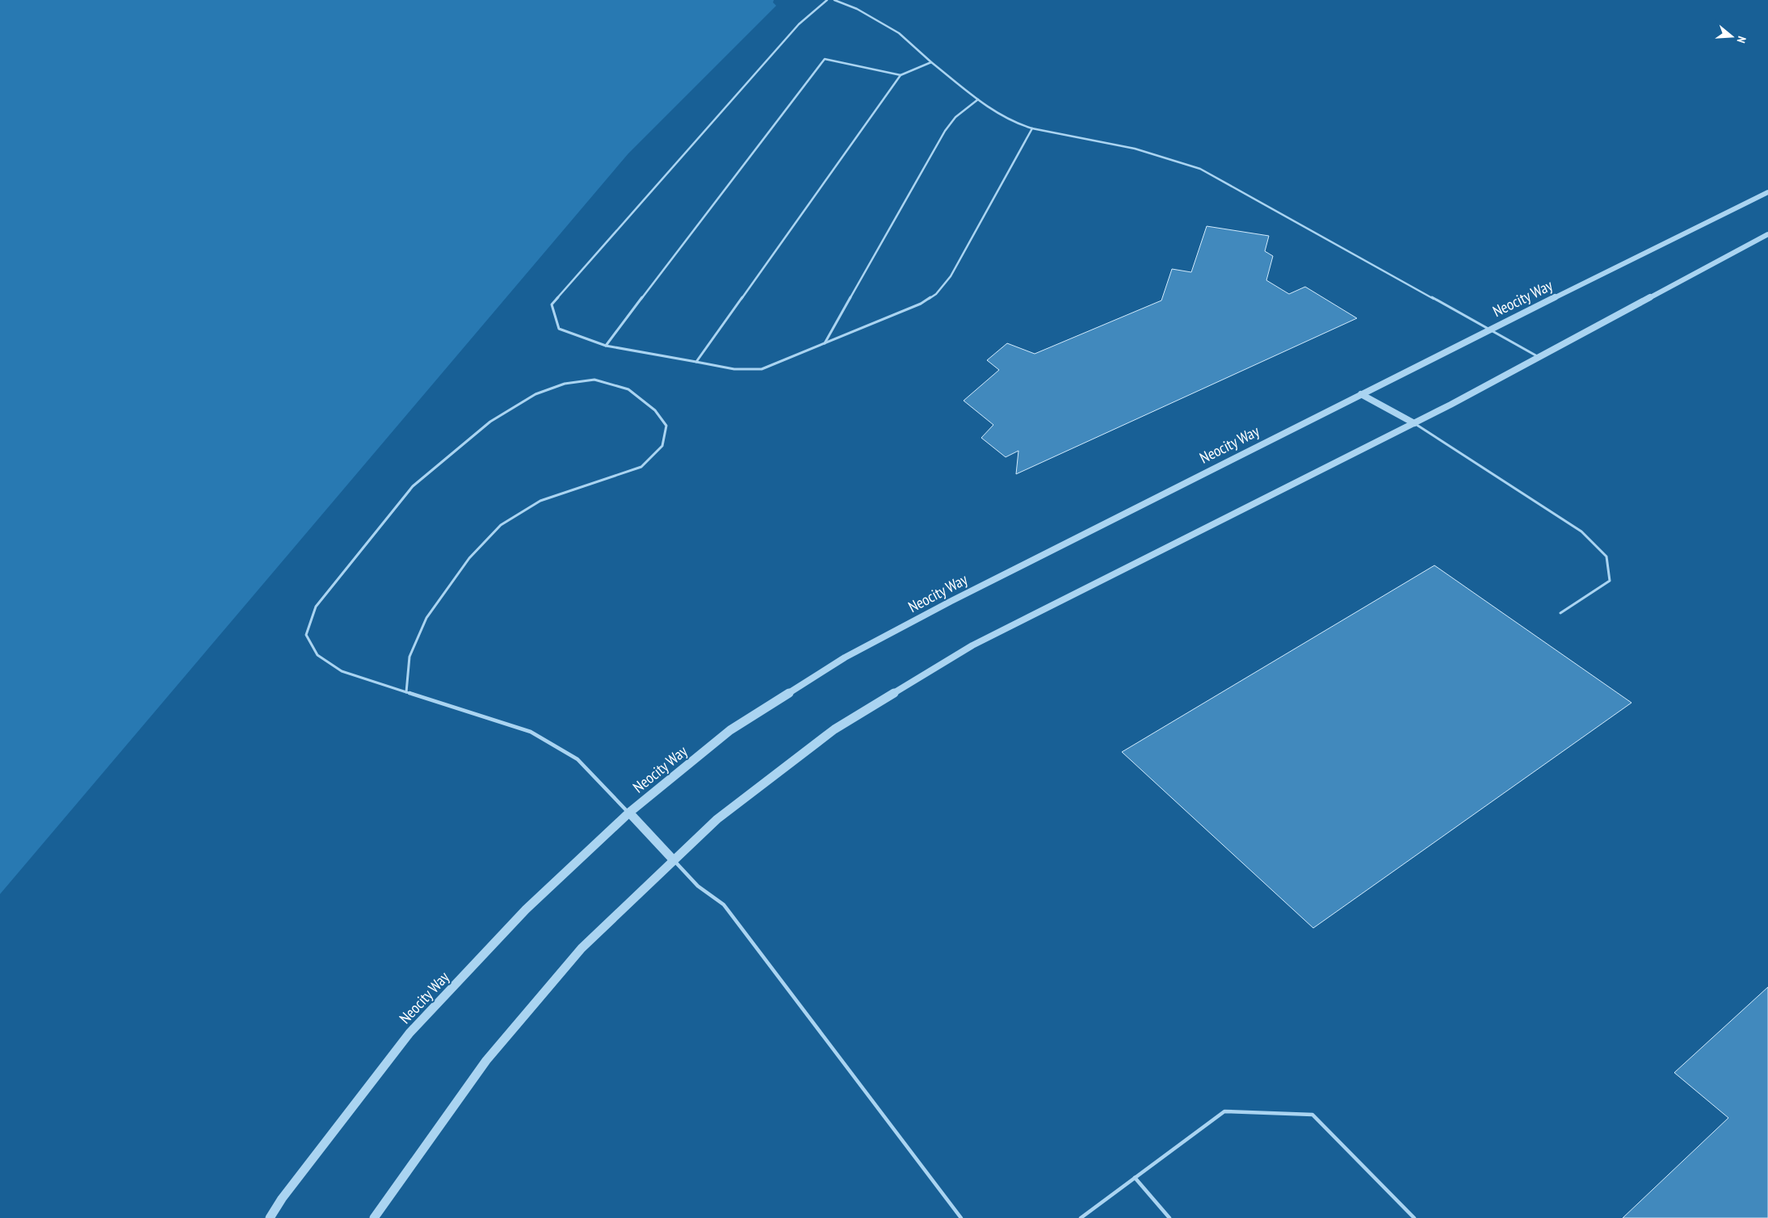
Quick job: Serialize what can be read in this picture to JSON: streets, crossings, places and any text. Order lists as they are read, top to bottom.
{
  "streets": {
    "street": ["Neocity Way"]
  },
  "north": "right"
}
